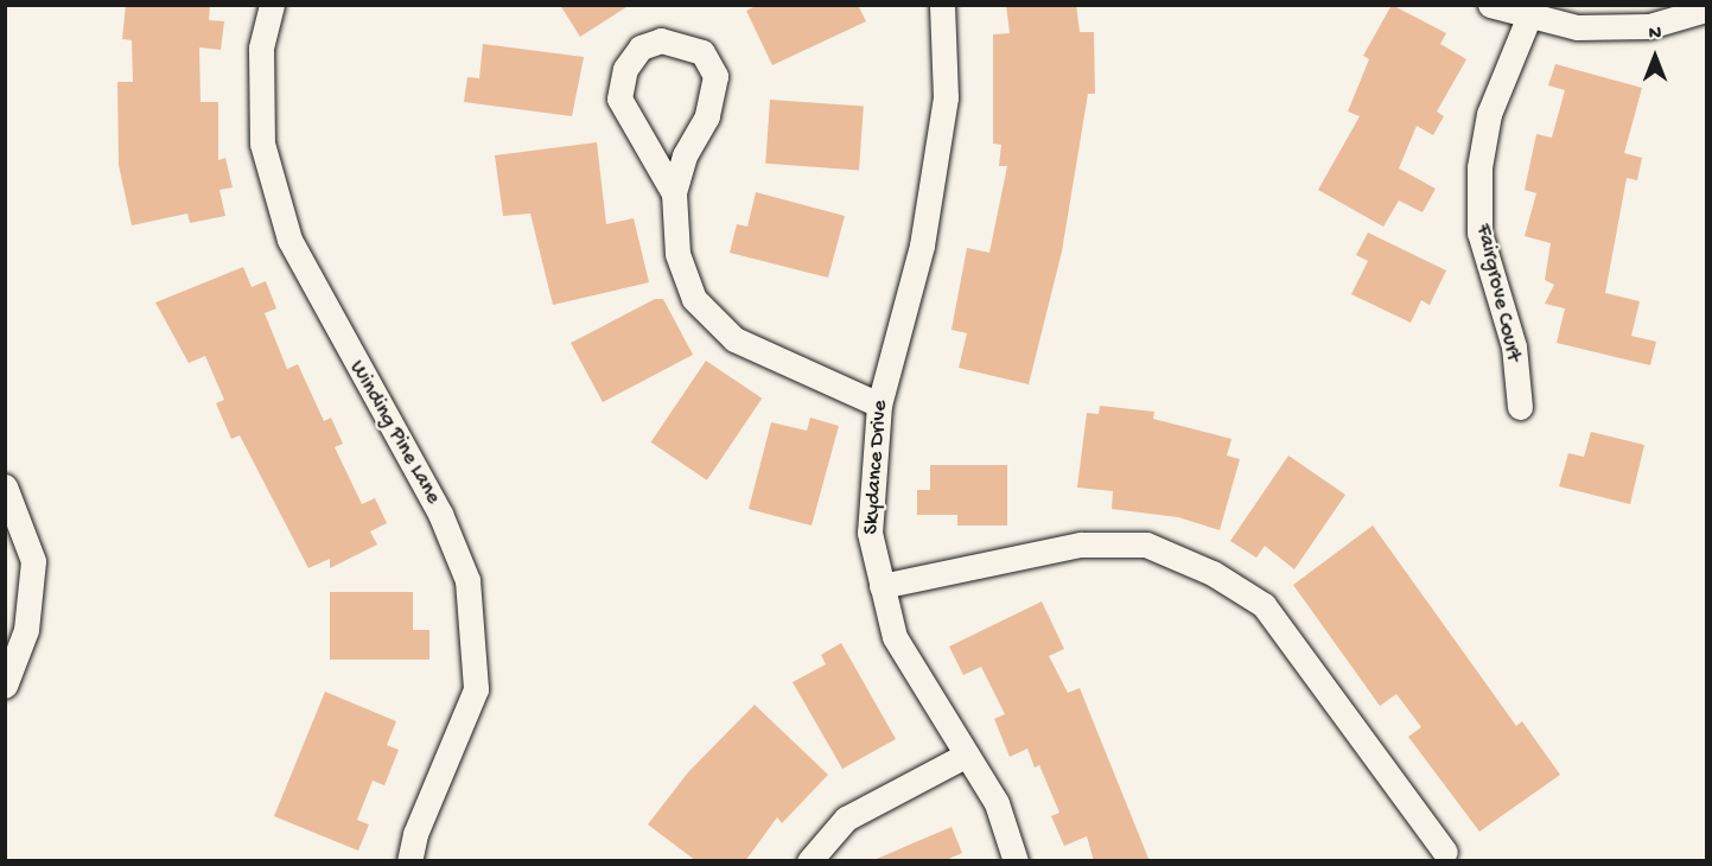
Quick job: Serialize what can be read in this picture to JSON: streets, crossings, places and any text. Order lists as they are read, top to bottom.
{
  "streets": {
    "street": ["Fairgrove Court", "Winding Pine Lane", "Skydance Drive"]
  },
  "north": "top"
}
